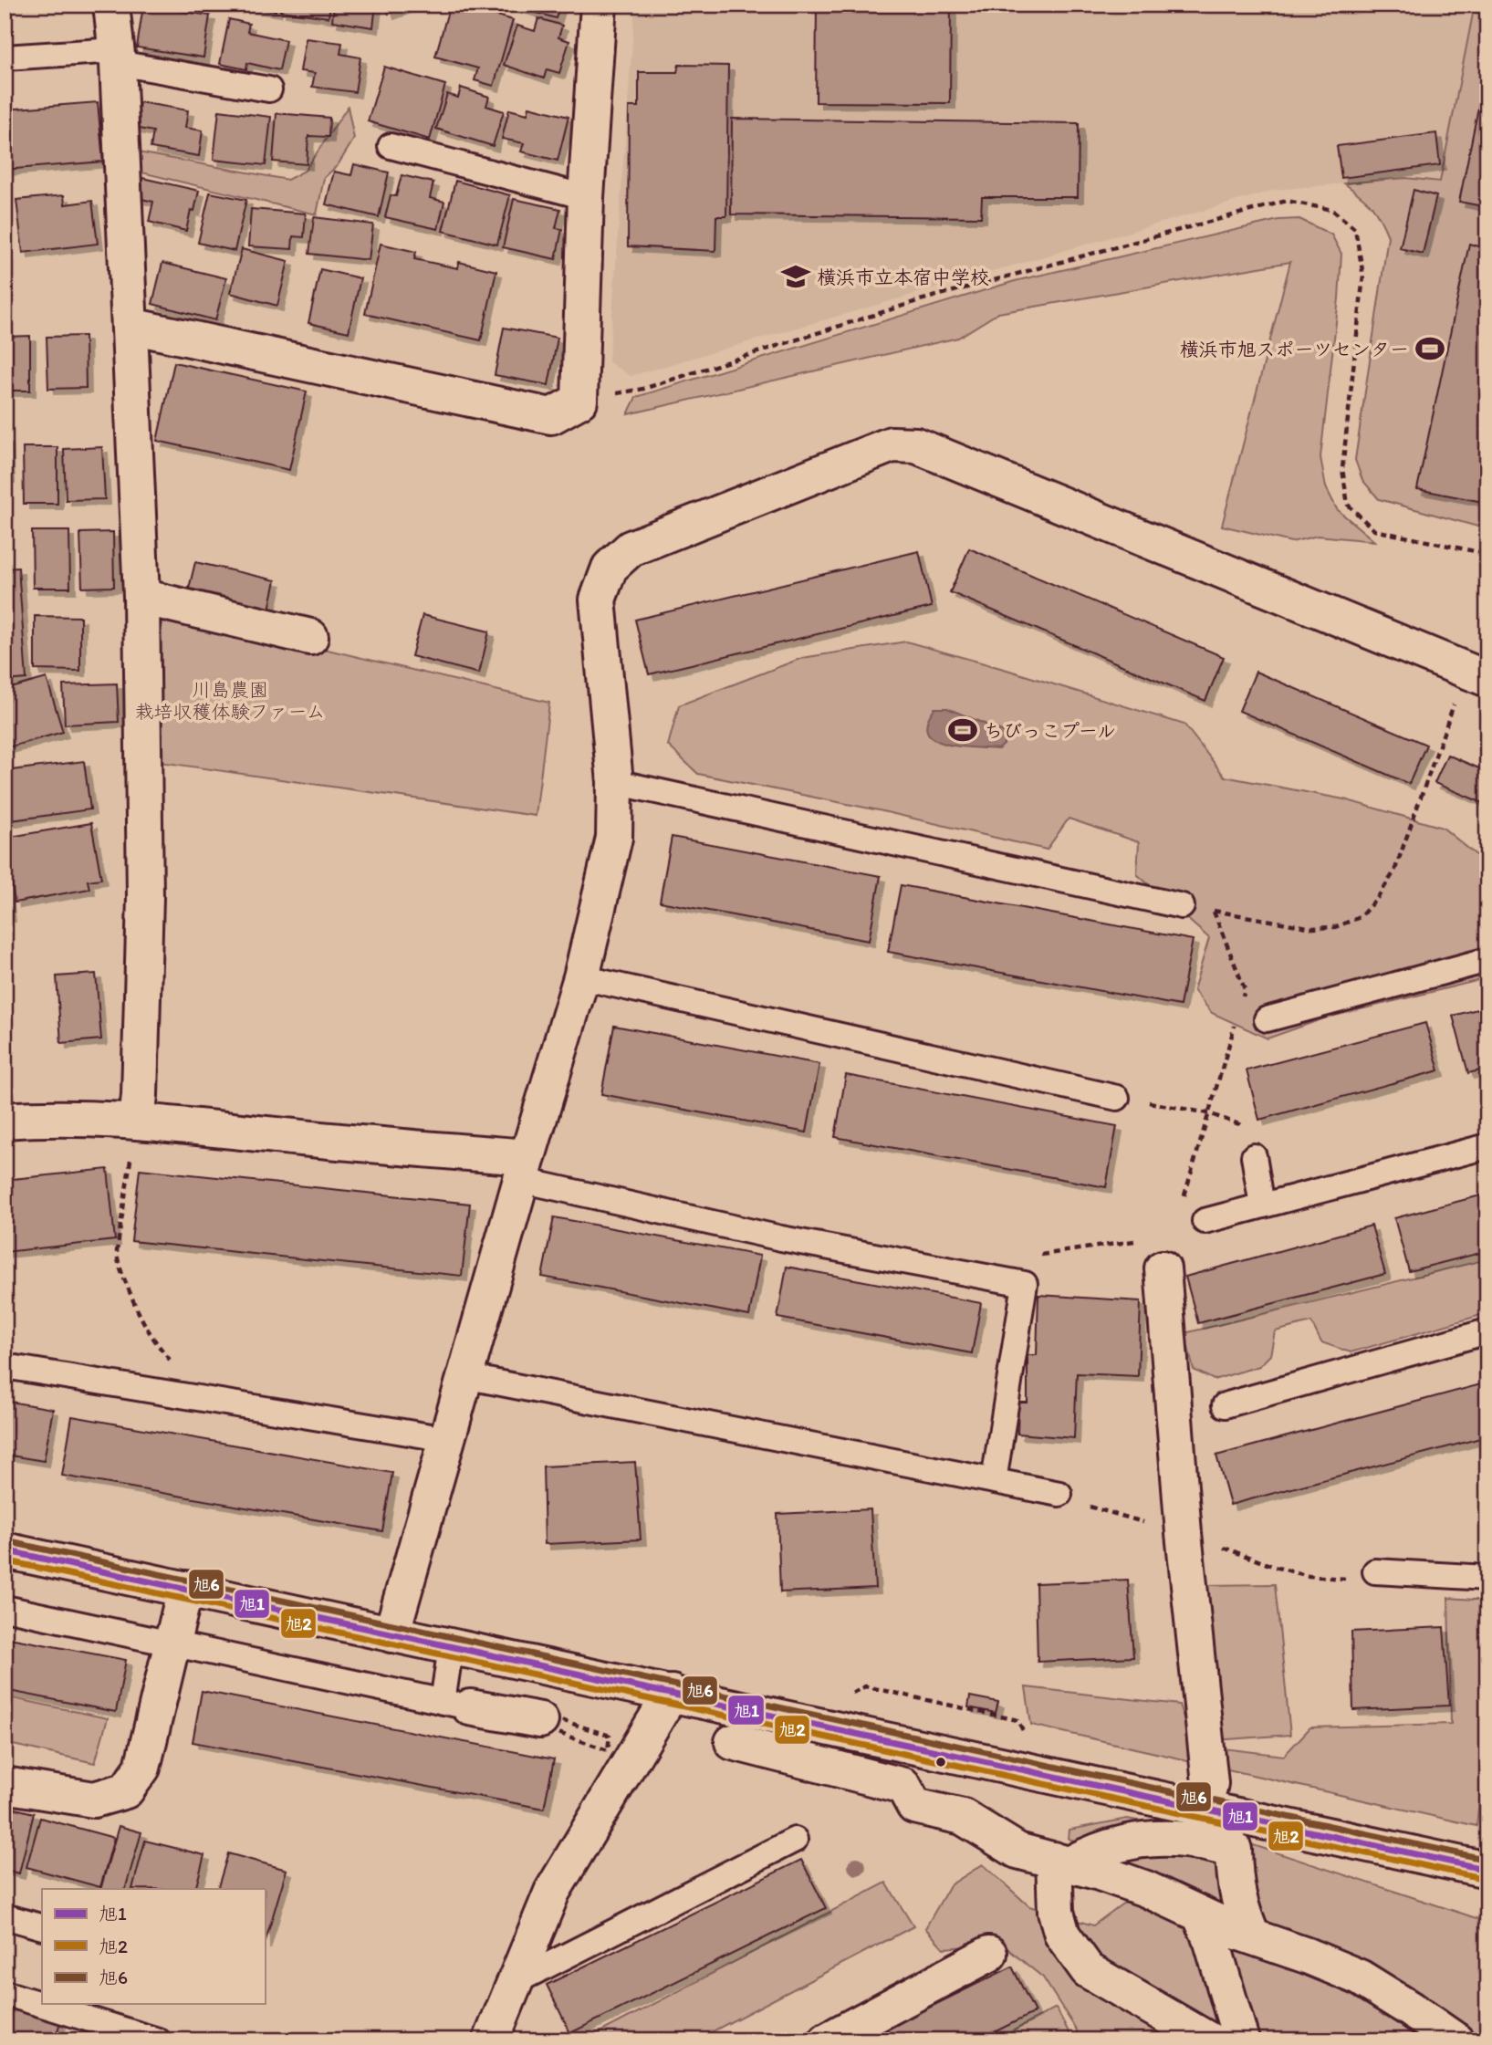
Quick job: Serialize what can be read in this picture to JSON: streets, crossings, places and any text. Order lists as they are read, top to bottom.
{
  "parks": ["川島農園 栽培収穫体験ファーム"],
  "places": {
    "school or university": ["横浜市立本宿中学校"],
    "sports": ["横浜市旭スポーツセンター", "ちびっこプール"]
  },
  "lines": ["transit line 旭6", "transit line 旭1", "transit line 旭2"],
  "legend": ["旭1", "旭2", "旭6"]
}
